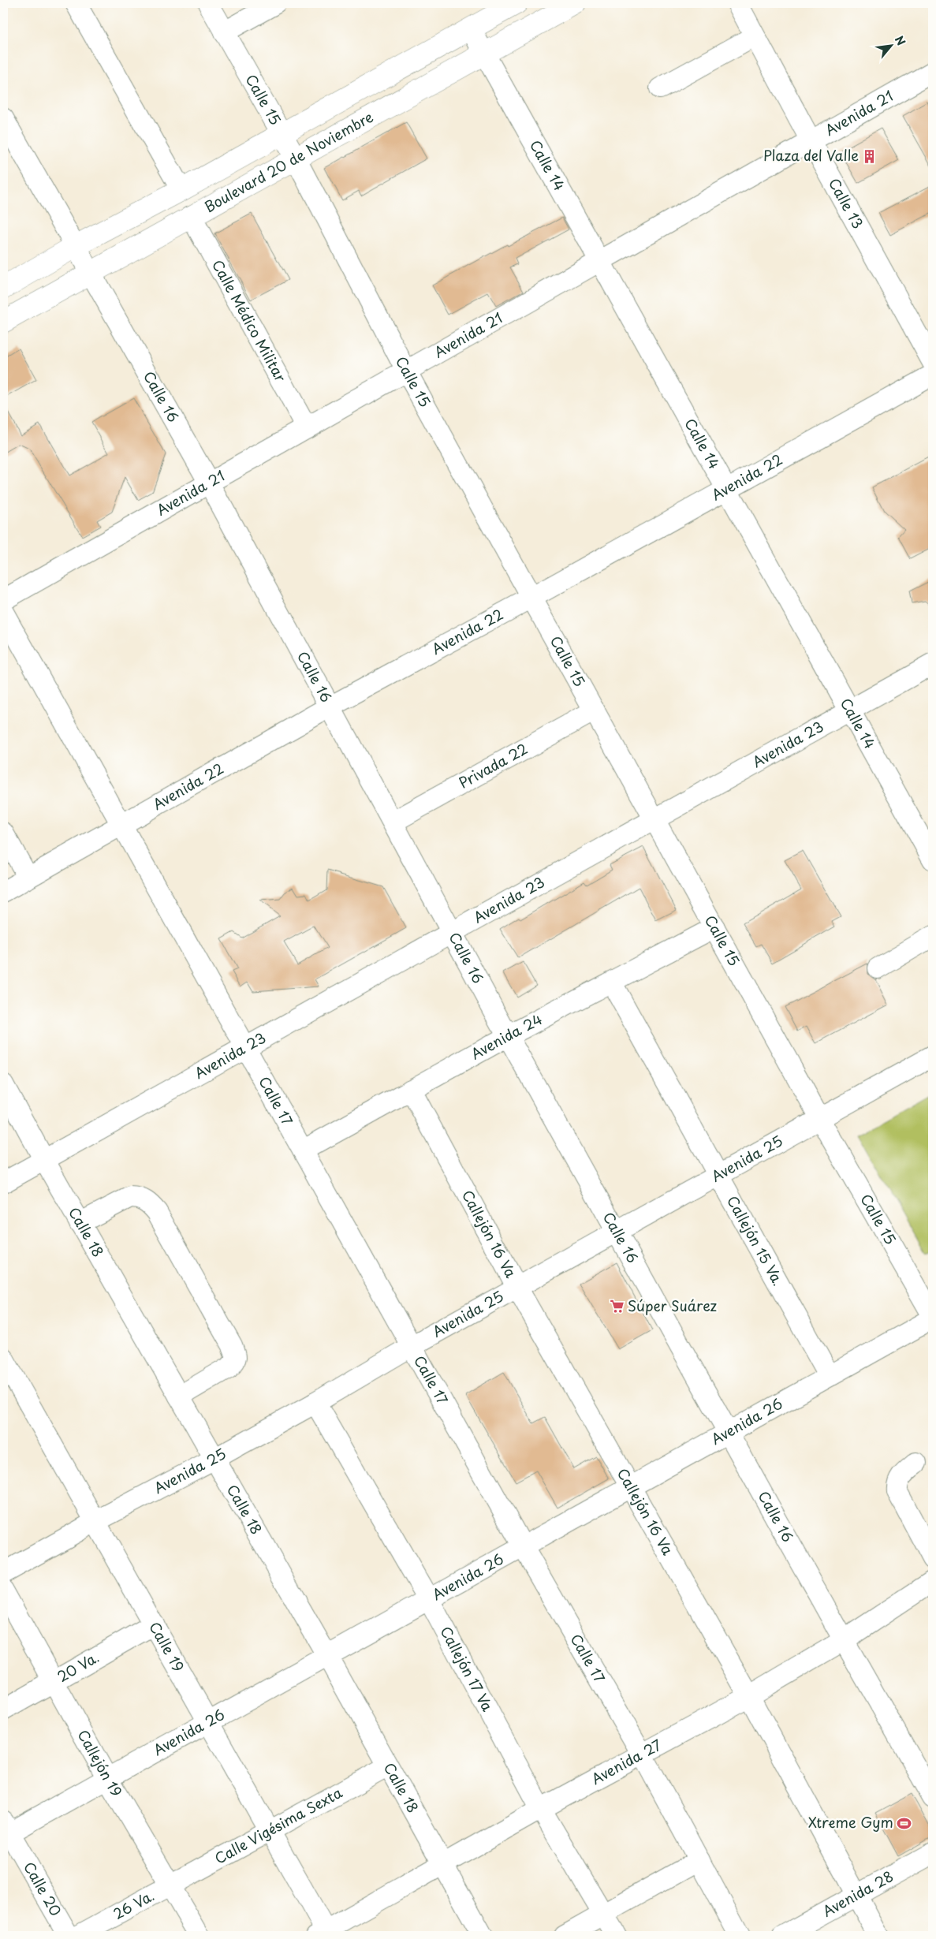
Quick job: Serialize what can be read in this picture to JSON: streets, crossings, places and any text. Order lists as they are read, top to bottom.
{
  "streets": {
    "main road": ["Boulevard 20 de Noviembre"],
    "street": [
      "Calle 15",
      "Avenida 21",
      "Calle 14",
      "Calle 13",
      "Calle Médico Militar",
      "Calle 16",
      "Avenida 22",
      "Avenida 23",
      "Privada 22",
      "Avenida 24",
      "Calle 17",
      "Avenida 25",
      "Calle 18",
      "Callejón 16 Va",
      "Callejón 15 Va.",
      "Avenida 26",
      "Calle 19",
      "20 Va.",
      "Callejón 17 Va",
      "Avenida 27",
      "Callejón 19",
      "Calle Vigésima Sexta",
      "Calle 20",
      "Avenida 28",
      "26 Va."
    ]
  },
  "crossings": [
    ["Calle 15", "Avenida 21"],
    ["Calle 15", "Boulevard 20 de Noviembre"],
    ["Calle 15", "Avenida 22"],
    ["Calle 15", "Avenida 23"],
    ["Calle 15", "Privada 22"],
    ["Calle 15", "Avenida 24"],
    ["Calle 15", "Avenida 25"],
    ["Calle 15", "Avenida 26"],
    ["Avenida 21", "Calle 14"],
    ["Avenida 21", "Calle 13"],
    ["Avenida 21", "Calle Médico Militar"],
    ["Avenida 21", "Calle 16"],
    ["Boulevard 20 de Noviembre", "Calle 14"],
    ["Boulevard 20 de Noviembre", "Calle Médico Militar"],
    ["Boulevard 20 de Noviembre", "Calle 16"],
    ["Calle 14", "Avenida 22"],
    ["Calle 14", "Avenida 23"],
    ["Calle 16", "Avenida 22"],
    ["Calle 16", "Avenida 23"],
    ["Calle 16", "Privada 22"],
    ["Calle 16", "Avenida 24"],
    ["Calle 16", "Avenida 25"],
    ["Calle 16", "Avenida 26"],
    ["Calle 16", "Avenida 27"],
    ["Avenida 22", "Calle 17"],
    ["Avenida 23", "Calle 17"],
    ["Avenida 23", "Calle 18"],
    ["Avenida 24", "Calle 17"],
    ["Avenida 24", "Callejón 16 Va"],
    ["Avenida 24", "Callejón 15 Va."],
    ["Calle 17", "Avenida 25"],
    ["Calle 17", "Avenida 26"],
    ["Calle 17", "Avenida 27"],
    ["Avenida 25", "Calle 18"],
    ["Avenida 25", "Callejón 16 Va"],
    ["Avenida 25", "Callejón 15 Va."],
    ["Avenida 25", "Calle 19"],
    ["Avenida 25", "Callejón 17 Va"],
    ["Calle 18", "Avenida 26"],
    ["Calle 18", "Avenida 27"],
    ["Calle 18", "Calle Vigésima Sexta"],
    ["Callejón 16 Va", "Avenida 26"],
    ["Callejón 16 Va", "Avenida 27"],
    ["Callejón 16 Va", "Avenida 28"],
    ["Callejón 15 Va.", "Avenida 26"],
    ["Avenida 26", "Calle 19"],
    ["Avenida 26", "Callejón 17 Va"],
    ["Avenida 26", "Callejón 19"],
    ["Avenida 26", "Calle 20"],
    ["Calle 19", "20 Va."],
    ["Calle 19", "Avenida 27"],
    ["Calle 19", "Calle Vigésima Sexta"],
    ["20 Va.", "Callejón 19"],
    ["Callejón 17 Va", "Avenida 27"],
    ["Callejón 19", "Calle Vigésima Sexta"],
    ["Callejón 19", "26 Va."],
    ["Calle Vigésima Sexta", "26 Va."]
  ],
  "places": {
    "building": ["Plaza del Valle"],
    "supermarket": ["Súper Suárez"],
    "sports": ["Xtreme Gym"]
  },
  "north": "top right"
}
